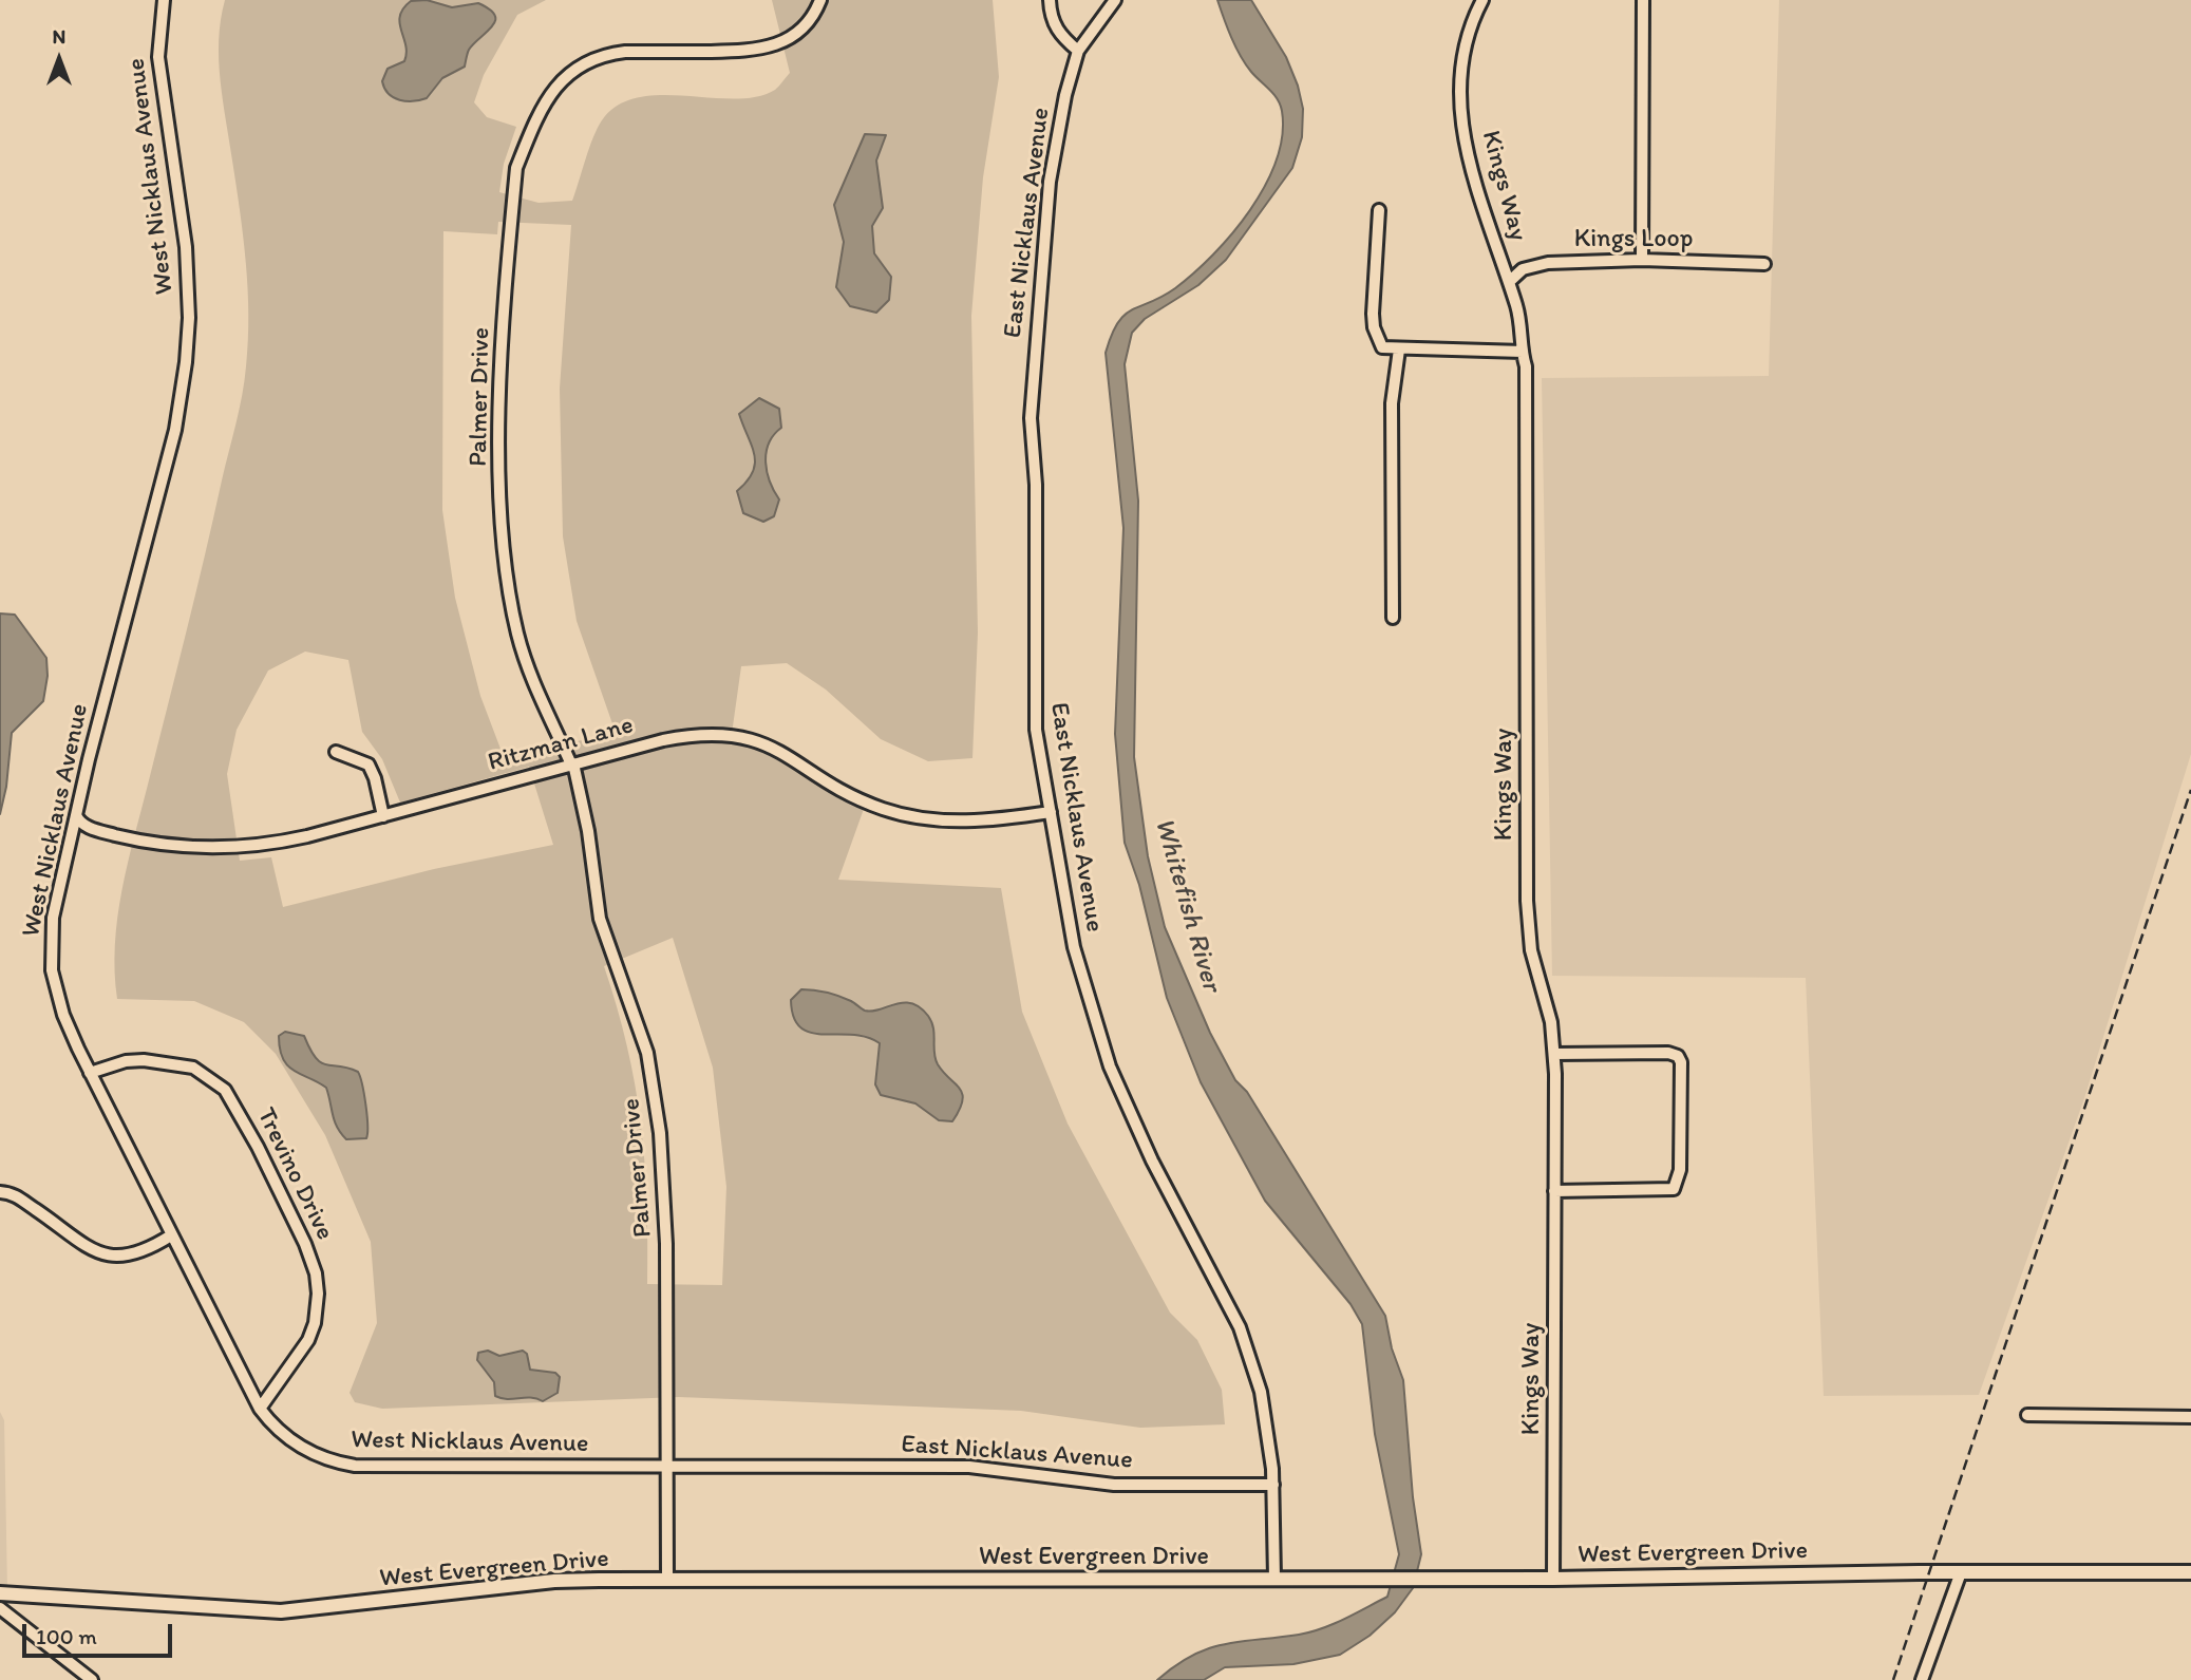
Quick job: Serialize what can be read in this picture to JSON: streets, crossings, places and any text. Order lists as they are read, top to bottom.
{
  "streets": {
    "street": [
      "West Nicklaus Avenue",
      "Kings Way",
      "East Nicklaus Avenue",
      "Kings Loop",
      "Palmer Drive",
      "Ritzman Lane",
      "Trevino Drive",
      "West Evergreen Drive"
    ]
  },
  "crossings": [
    ["West Nicklaus Avenue", "East Nicklaus Avenue"],
    ["West Nicklaus Avenue", "Palmer Drive"],
    ["West Nicklaus Avenue", "Ritzman Lane"],
    ["West Nicklaus Avenue", "Trevino Drive"],
    ["Kings Way", "Kings Loop"],
    ["Kings Way", "West Evergreen Drive"],
    ["East Nicklaus Avenue", "Palmer Drive"],
    ["East Nicklaus Avenue", "Ritzman Lane"],
    ["East Nicklaus Avenue", "West Evergreen Drive"],
    ["Palmer Drive", "Ritzman Lane"],
    ["Palmer Drive", "West Evergreen Drive"]
  ],
  "water": ["Whitefish River"],
  "scale_bar": "100 m",
  "north": "top"
}
